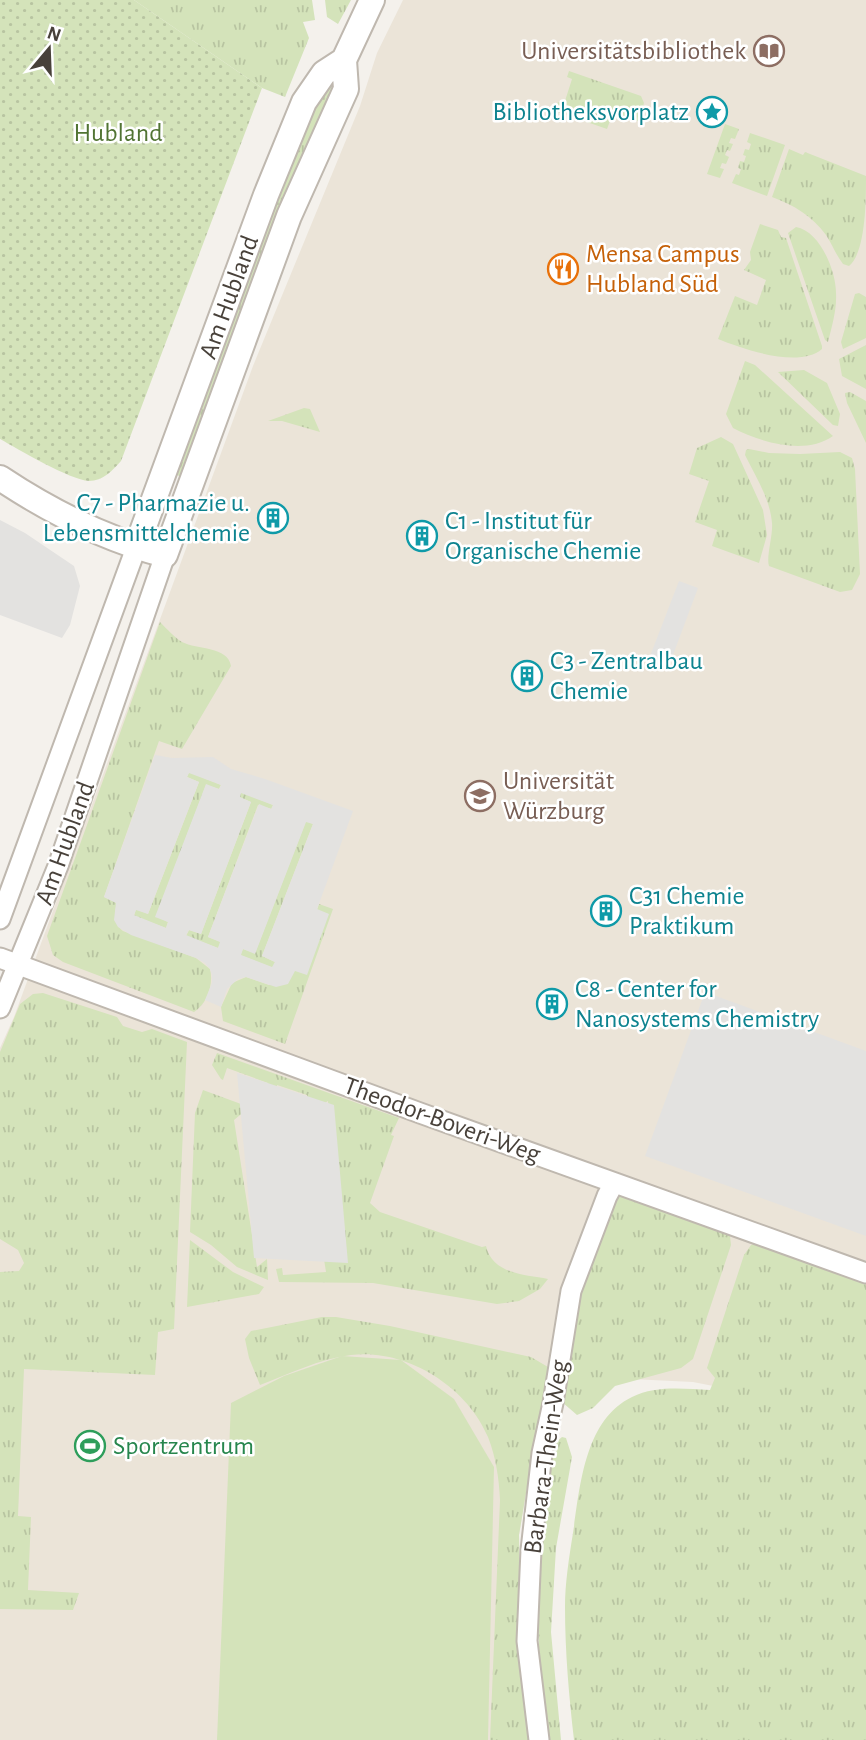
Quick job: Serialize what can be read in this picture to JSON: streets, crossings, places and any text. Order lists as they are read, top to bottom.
{
  "streets": {
    "street": ["Am Hubland", "Theodor-Boveri-Weg", "Barbara-Thein-Weg"]
  },
  "crossings": [
    ["Am Hubland", "Theodor-Boveri-Weg"],
    ["Theodor-Boveri-Weg", "Barbara-Thein-Weg"]
  ],
  "parks": ["Hubland"],
  "places": {
    "library": ["Universitätsbibliothek"],
    "place": ["Bibliotheksvorplatz"],
    "restaurant": ["Mensa Campus Hubland Süd"],
    "building": [
      "C7 - Pharmazie u. Lebensmittelchemie",
      "C1 - Institut für Organische Chemie",
      "C3 - Zentralbau Chemie",
      "C31 Chemie Praktikum",
      "C8 - Center for Nanosystems Chemistry"
    ],
    "school or university": ["Universität Würzburg"],
    "sports": ["Sportzentrum"]
  },
  "north": "top"
}
